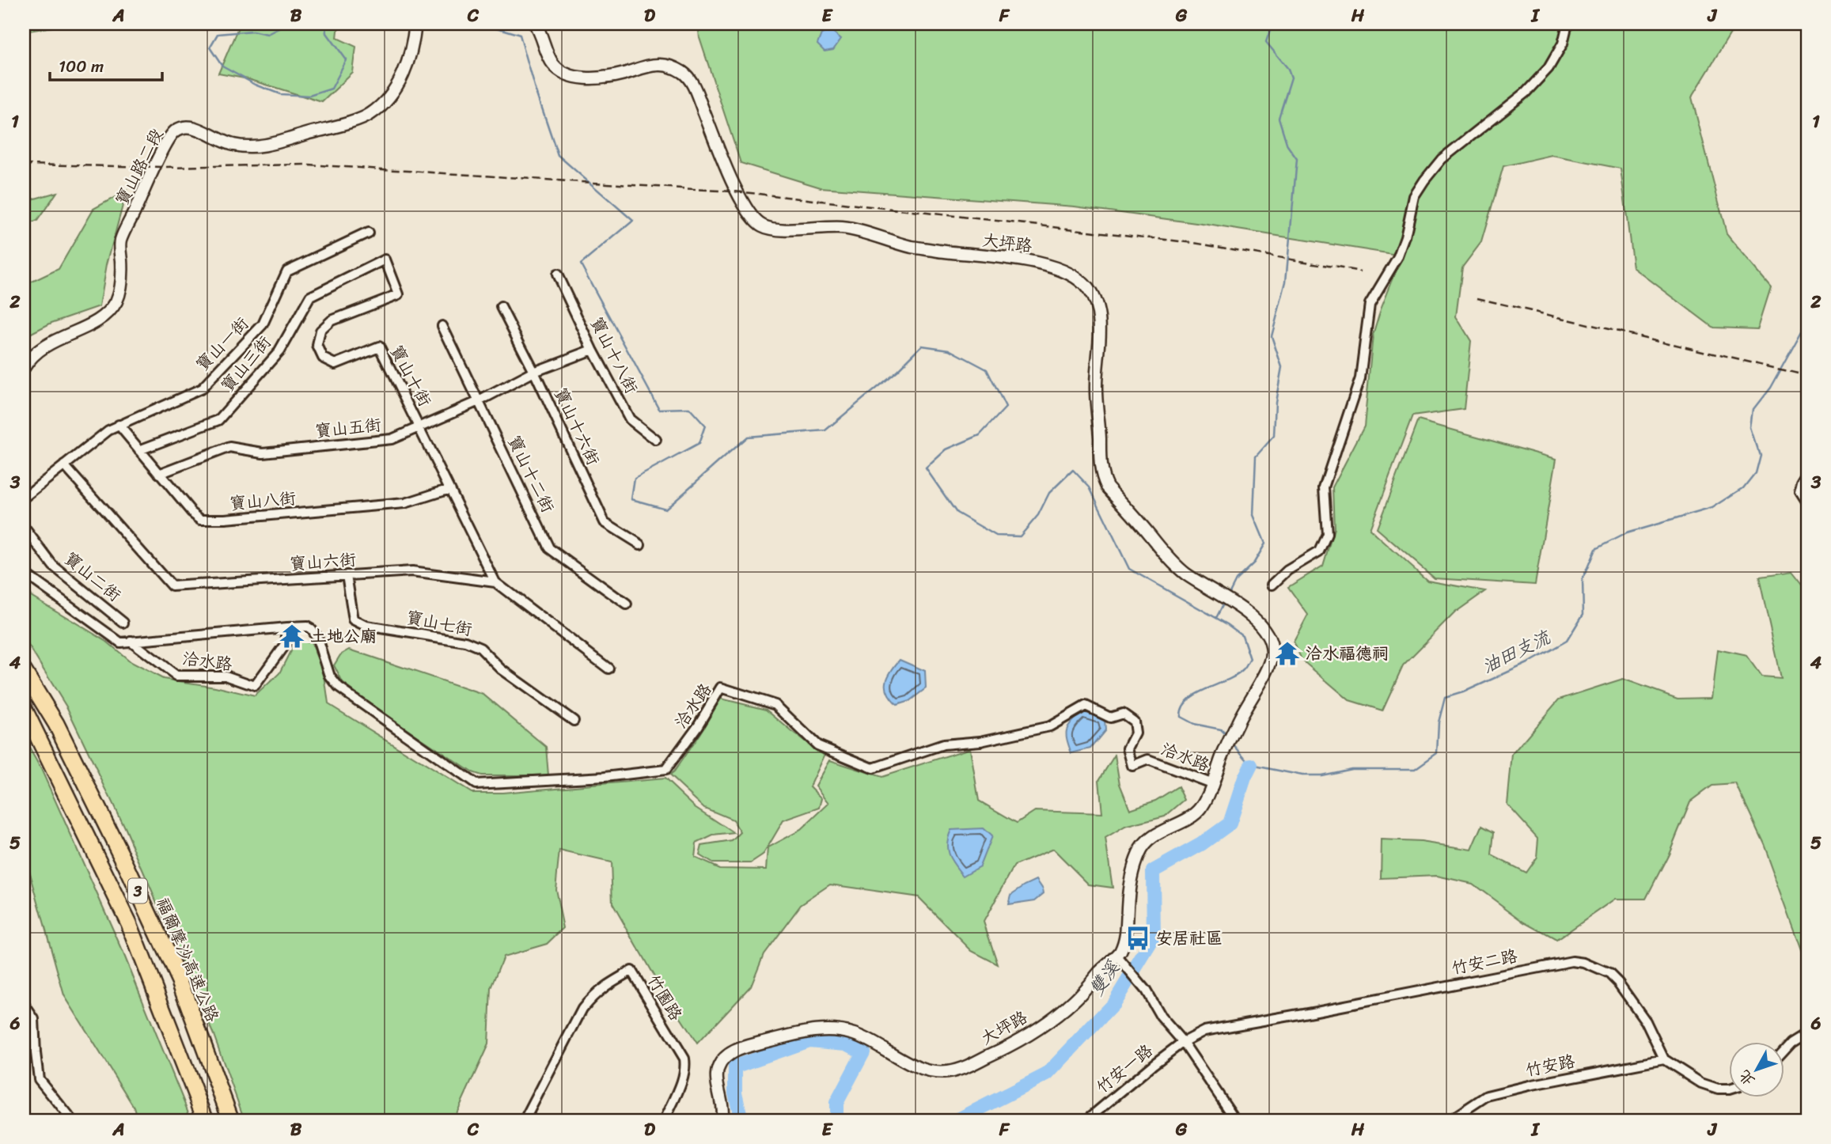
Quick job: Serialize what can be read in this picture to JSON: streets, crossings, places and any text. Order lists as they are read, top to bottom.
{
  "streets": {
    "highway": ["3", "福爾摩沙高速公路"],
    "street": [
      "寶山路二段",
      "大坪路",
      "寶山一街",
      "寶山十八街",
      "寶山三街",
      "寶山十街",
      "寶山十六街",
      "寶山五街",
      "寶山十二街",
      "寶山八街",
      "寶山六街",
      "寶山二街",
      "寶山七街",
      "洽水路",
      "竹安二路",
      "竹園路",
      "竹安路",
      "竹安一路"
    ]
  },
  "crossings": [
    ["大坪路", "洽水路"],
    ["寶山一街", "寶山八街"],
    ["寶山一街", "寶山六街"],
    ["寶山十八街", "寶山五街"],
    ["寶山三街", "寶山十街"],
    ["寶山三街", "寶山八街"],
    ["寶山十街", "寶山五街"],
    ["寶山十街", "寶山八街"],
    ["寶山十街", "寶山六街"],
    ["寶山十六街", "寶山五街"],
    ["寶山五街", "寶山十二街"],
    ["寶山五街", "寶山八街"],
    ["寶山六街", "寶山七街"],
    ["竹安二路", "竹安路"],
    ["竹安二路", "竹安一路"]
  ],
  "water": ["油田支流", "雙溪"],
  "places": {
    "temple": ["土地公廟", "洽水福德祠"],
    "bus stop": ["安居社區"]
  },
  "scale_bar": "100 m",
  "north": "bottom left",
  "grid": {
    "columns": [
      "A",
      "B",
      "C",
      "D",
      "E",
      "F",
      "G",
      "H",
      "I",
      "J"
    ],
    "rows": [
      "1",
      "2",
      "3",
      "4",
      "5",
      "6"
    ]
  }
}
